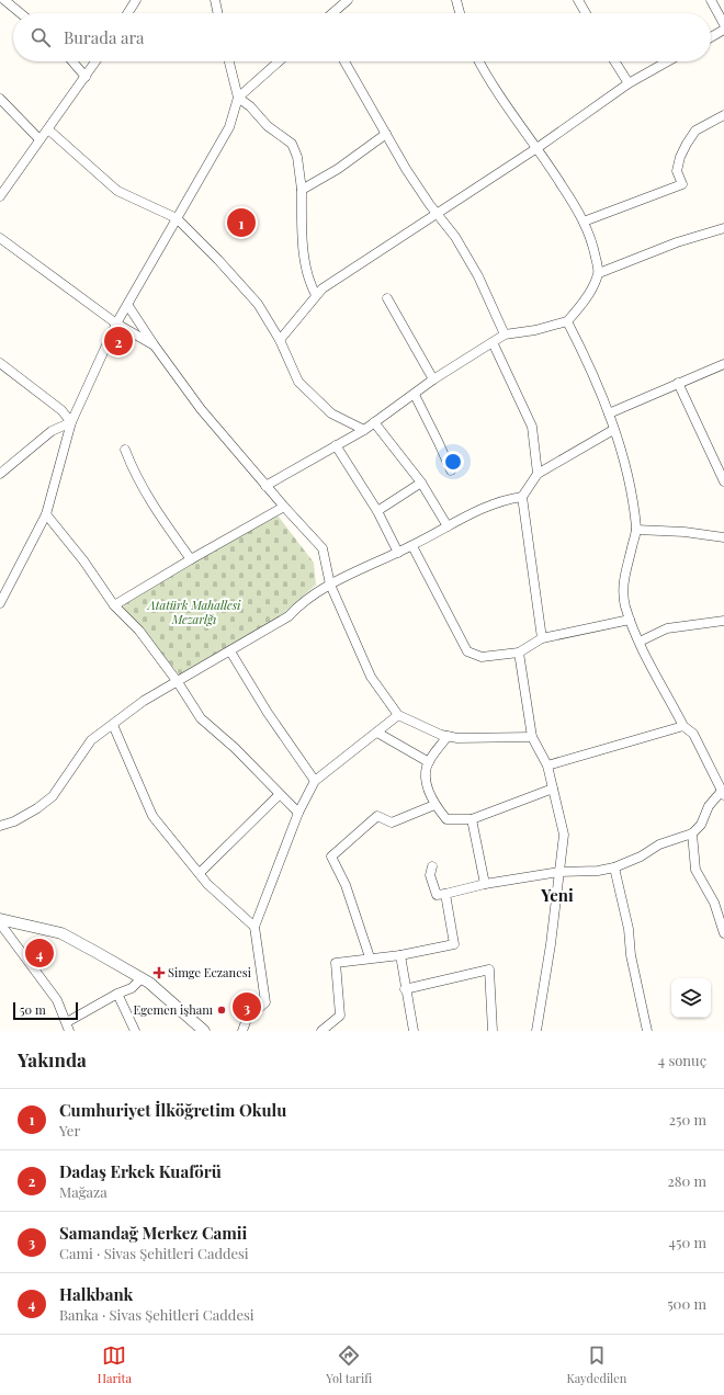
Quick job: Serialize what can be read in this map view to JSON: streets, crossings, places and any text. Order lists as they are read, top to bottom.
{
  "districts": ["Yeni"],
  "parks": ["Atatürk Mahallesi Mezarlğı"],
  "places": {
    "health": ["Simge Eczanesi"],
    "other": ["Egemen işhanı"]
  },
  "scale_bar": "50 m",
  "page": {
    "search": "Burada ara",
    "pins": [
      "1",
      "2",
      "4",
      "3"
    ],
    "scale": "50 m",
    "heading": ["Yakında", "4 sonuç"],
    "list": [
      {
        "mark": "1",
        "name": "Cumhuriyet İlköğretim Okulu",
        "note": "Yer",
        "value": "250 m"
      },
      {
        "mark": "2",
        "name": "Dadaş Erkek Kuaförü",
        "note": "Mağaza",
        "value": "280 m"
      },
      {
        "mark": "3",
        "name": "Samandağ Merkez Camii",
        "note": "Cami · Sivas Şehitleri Caddesi",
        "value": "450 m"
      },
      {
        "mark": "4",
        "name": "Halkbank",
        "note": "Banka · Sivas Şehitleri Caddesi",
        "value": "500 m"
      }
    ],
    "nav": ["Harita", "Yol tarifi", "Kaydedilen"]
  }
}
